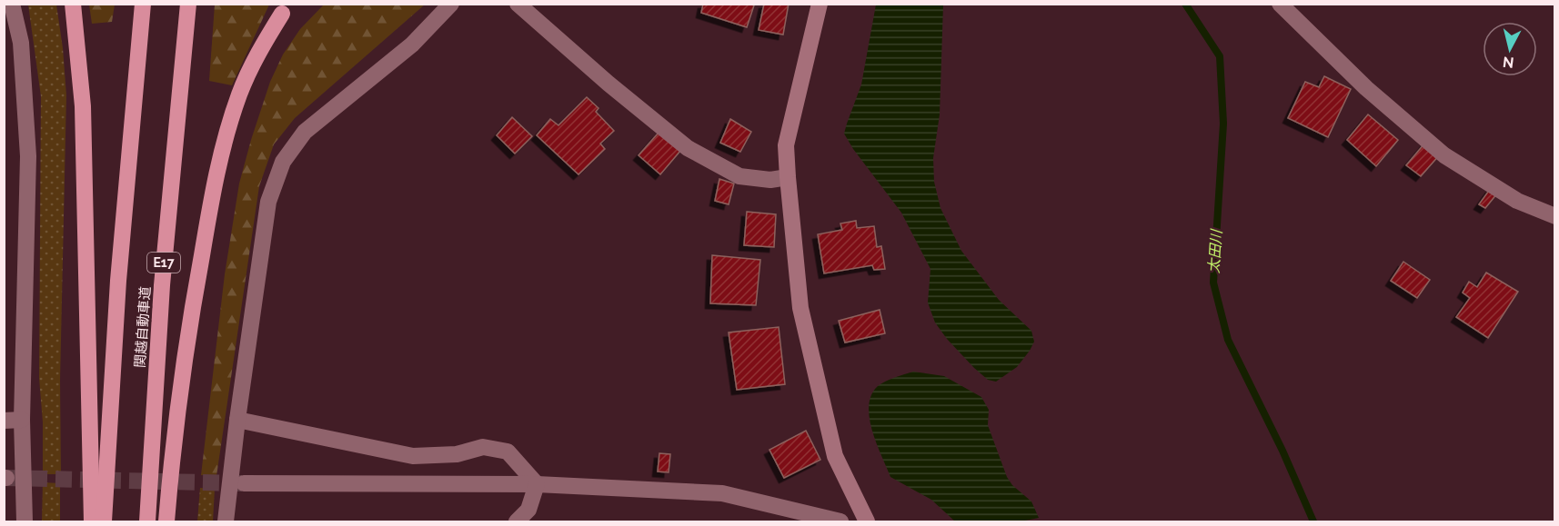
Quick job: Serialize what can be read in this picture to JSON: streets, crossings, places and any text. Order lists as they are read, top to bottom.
{
  "streets": {
    "highway": ["E17", "関越自動車道"]
  },
  "water": ["太田川"],
  "north": "bottom"
}
